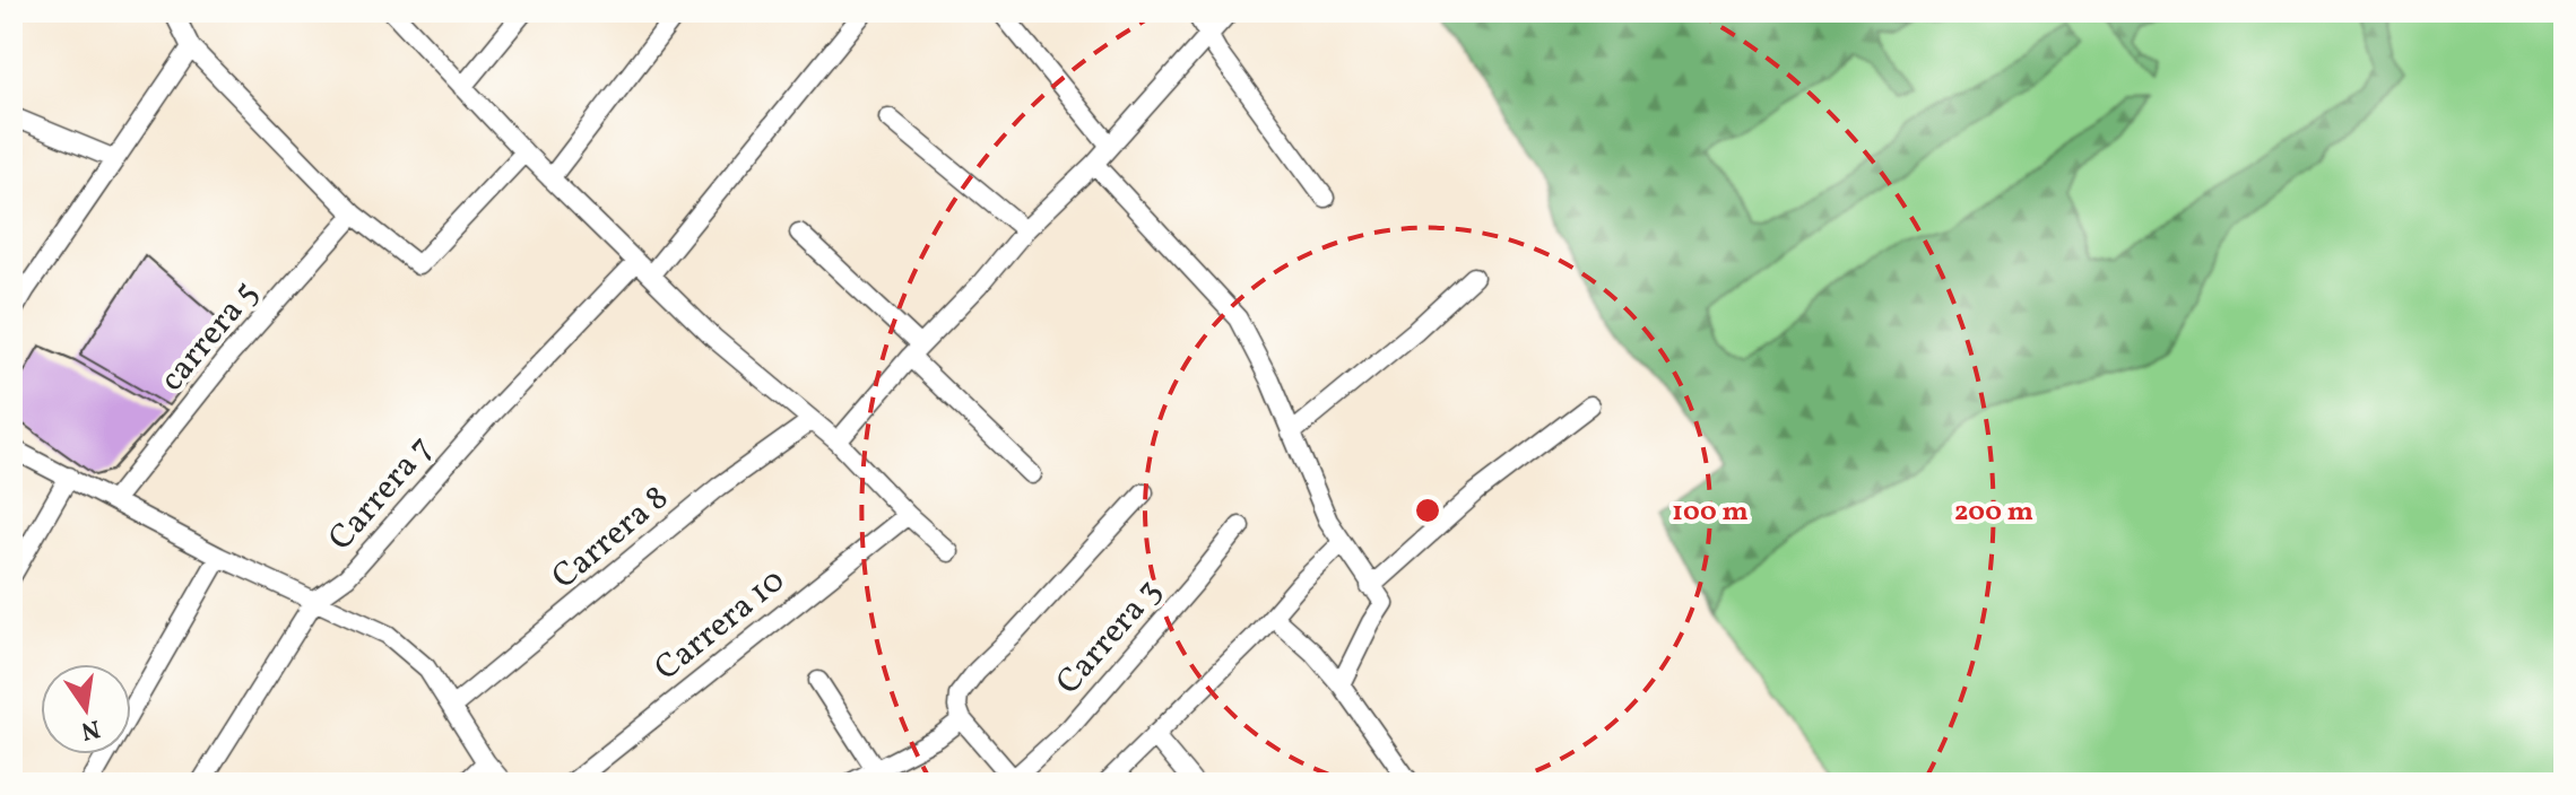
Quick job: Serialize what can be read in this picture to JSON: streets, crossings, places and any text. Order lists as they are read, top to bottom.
{
  "streets": {
    "street": [
      "carrera 5",
      "Carrera 7",
      "Carrera 8",
      "Carrera 10",
      "Carrera 3"
    ]
  },
  "north": "bottom",
  "rings": ["100 m", "200 m"]
}
